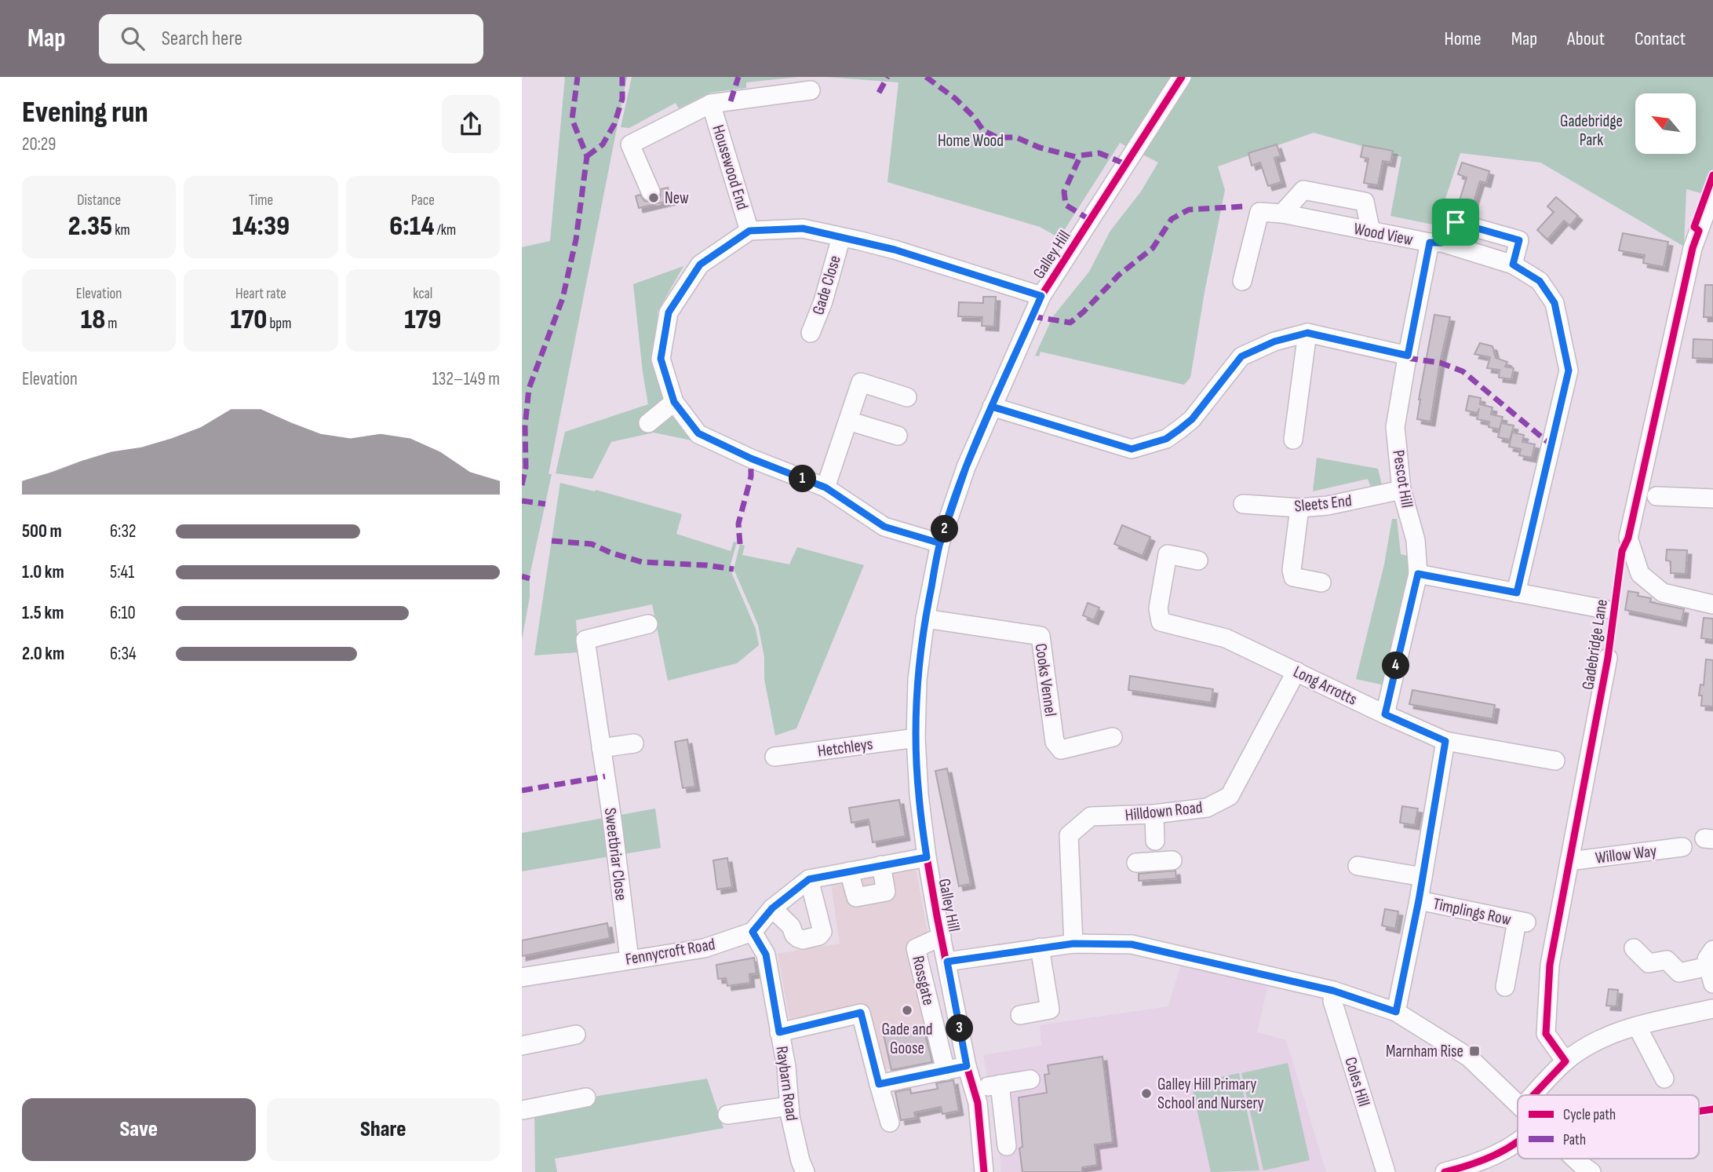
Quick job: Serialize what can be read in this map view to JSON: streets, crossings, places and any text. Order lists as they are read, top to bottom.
{
  "streets": {
    "street": [
      "Housewood End",
      "Wood View",
      "Galley Hill",
      "Gade Close",
      "Pescot Hill",
      "Sleets End",
      "Gadebridge Lane",
      "Cooks Vennel",
      "Long Arrotts",
      "Hetchleys",
      "Hilldown Road",
      "Sweetbriar Close",
      "Willow Way",
      "Timplings Row",
      "Fennycroft Road",
      "Rossgate",
      "Coles Hill",
      "Raybarn Road"
    ]
  },
  "crossings": [
    ["Wood View", "Pescot Hill"],
    ["Galley Hill", "Cooks Vennel"],
    ["Galley Hill", "Hetchleys"],
    ["Galley Hill", "Rossgate"],
    ["Pescot Hill", "Sleets End"],
    ["Pescot Hill", "Long Arrotts"],
    ["Gadebridge Lane", "Willow Way"],
    ["Long Arrotts", "Hilldown Road"],
    ["Sweetbriar Close", "Fennycroft Road"],
    ["Fennycroft Road", "Raybarn Road"]
  ],
  "parks": ["Gadebridge Park", "Home Wood"],
  "places": {
    "other": ["New", "Gade and Goose", "Galley Hill Primary School and Nursery"],
    "transit": ["Marnham Rise"]
  },
  "legend": ["Cycle path", "Path"],
  "north": "top left",
  "page": {
    "header": "Map",
    "search": "Search here",
    "nav": [
      "Home",
      "Map",
      "About",
      "Contact"
    ],
    "heading": ["Evening run", "20:29"],
    "stats": [
      ["Distance", "2.35 km"],
      ["Time", "14:39"],
      ["Pace", "6:14 /km"],
      ["Elevation", "18 m"],
      ["Heart rate", "170 bpm"],
      ["kcal", "179"]
    ],
    "chart": ["Elevation", "132–149 m"],
    "pins": [
      "1",
      "2",
      "4",
      "3"
    ],
    "list": [
      {
        "name": "500 m",
        "note": "6:32"
      },
      {
        "name": "1.0 km",
        "note": "5:41"
      },
      {
        "name": "1.5 km",
        "note": "6:10"
      },
      {
        "name": "2.0 km",
        "note": "6:34"
      }
    ],
    "buttons": ["Save", "Share"]
  }
}
